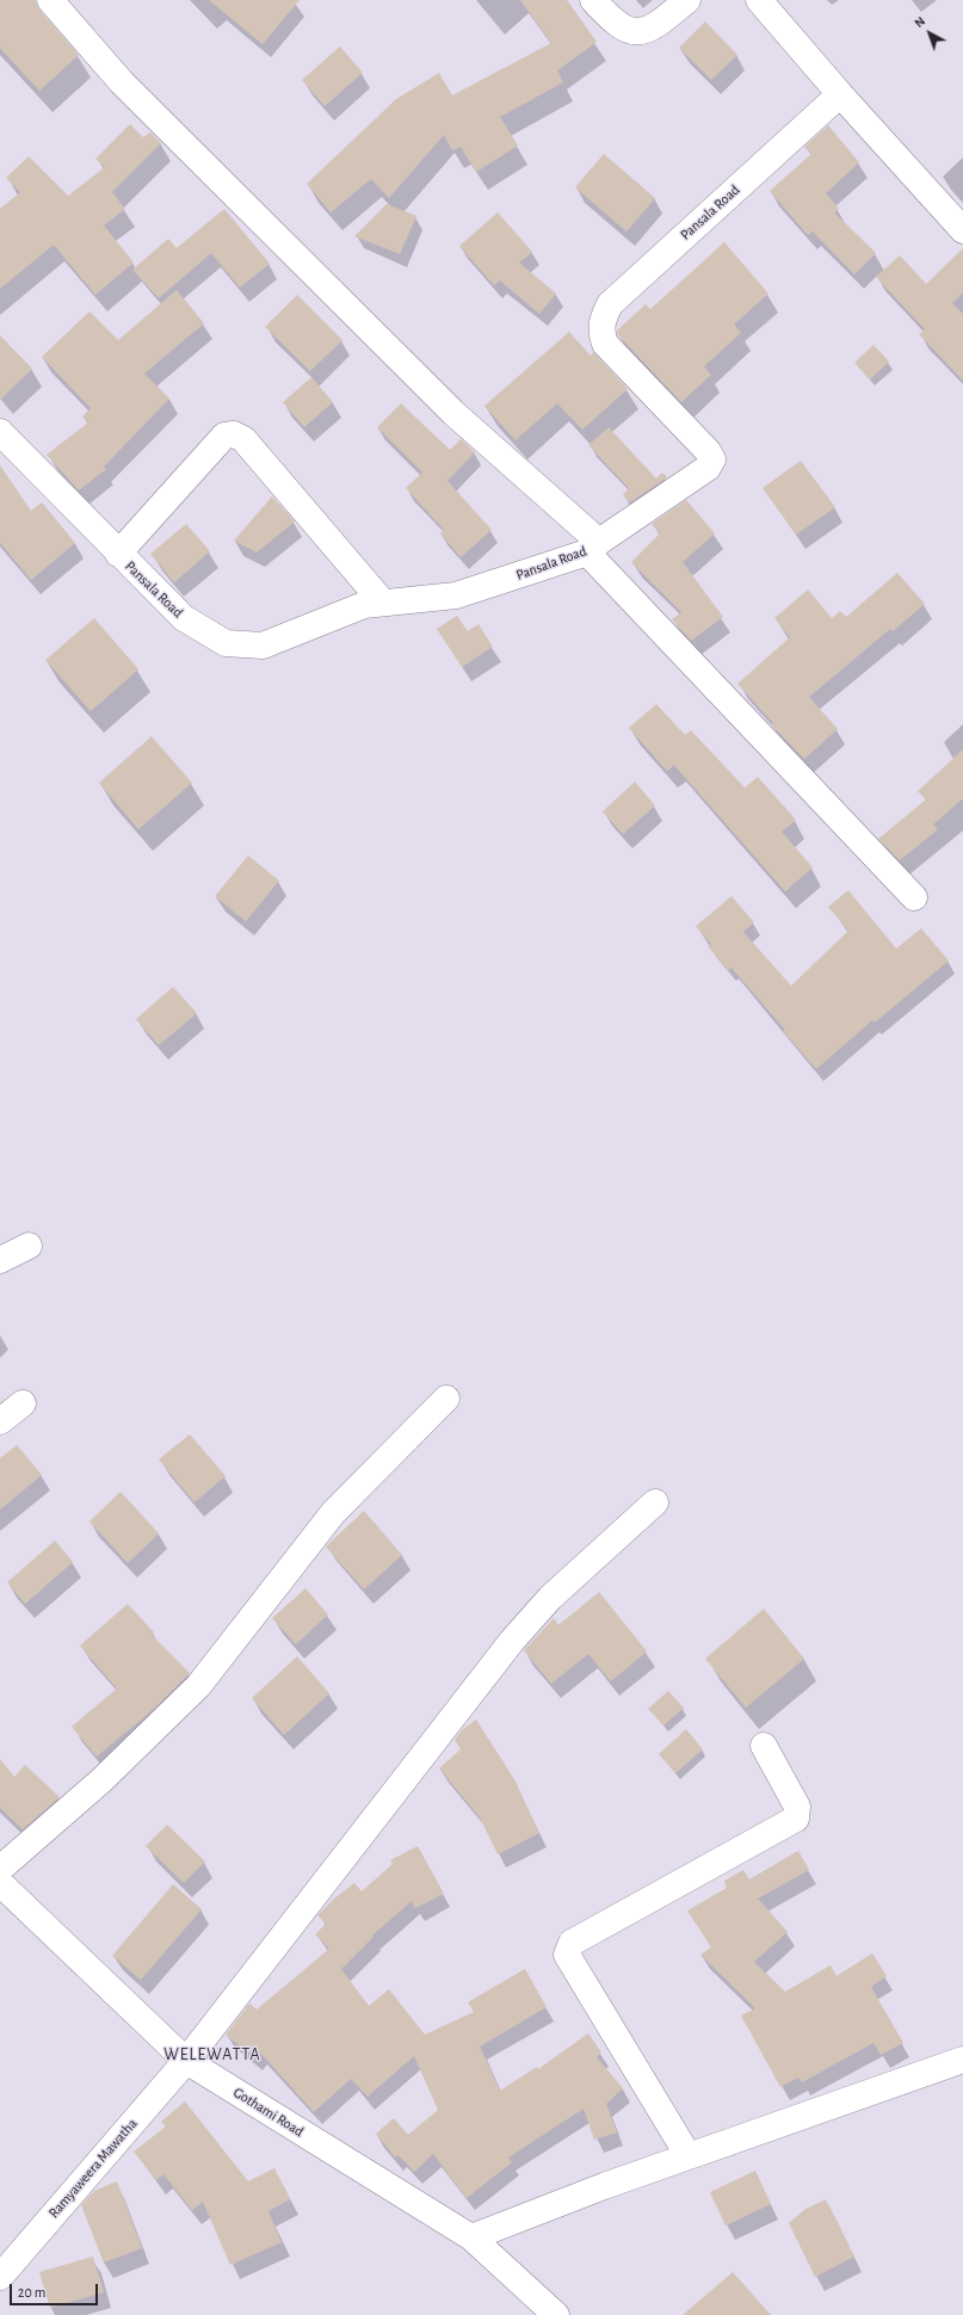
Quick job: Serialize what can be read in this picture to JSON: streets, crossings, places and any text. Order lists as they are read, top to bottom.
{
  "streets": {
    "street": ["Pansala Road", "Gothami Road", "Ramyaweera Mawatha"]
  },
  "crossings": [
    ["Gothami Road", "Ramyaweera Mawatha"]
  ],
  "districts": ["WELEWATTA"],
  "scale_bar": "20 m",
  "north": "top left"
}
